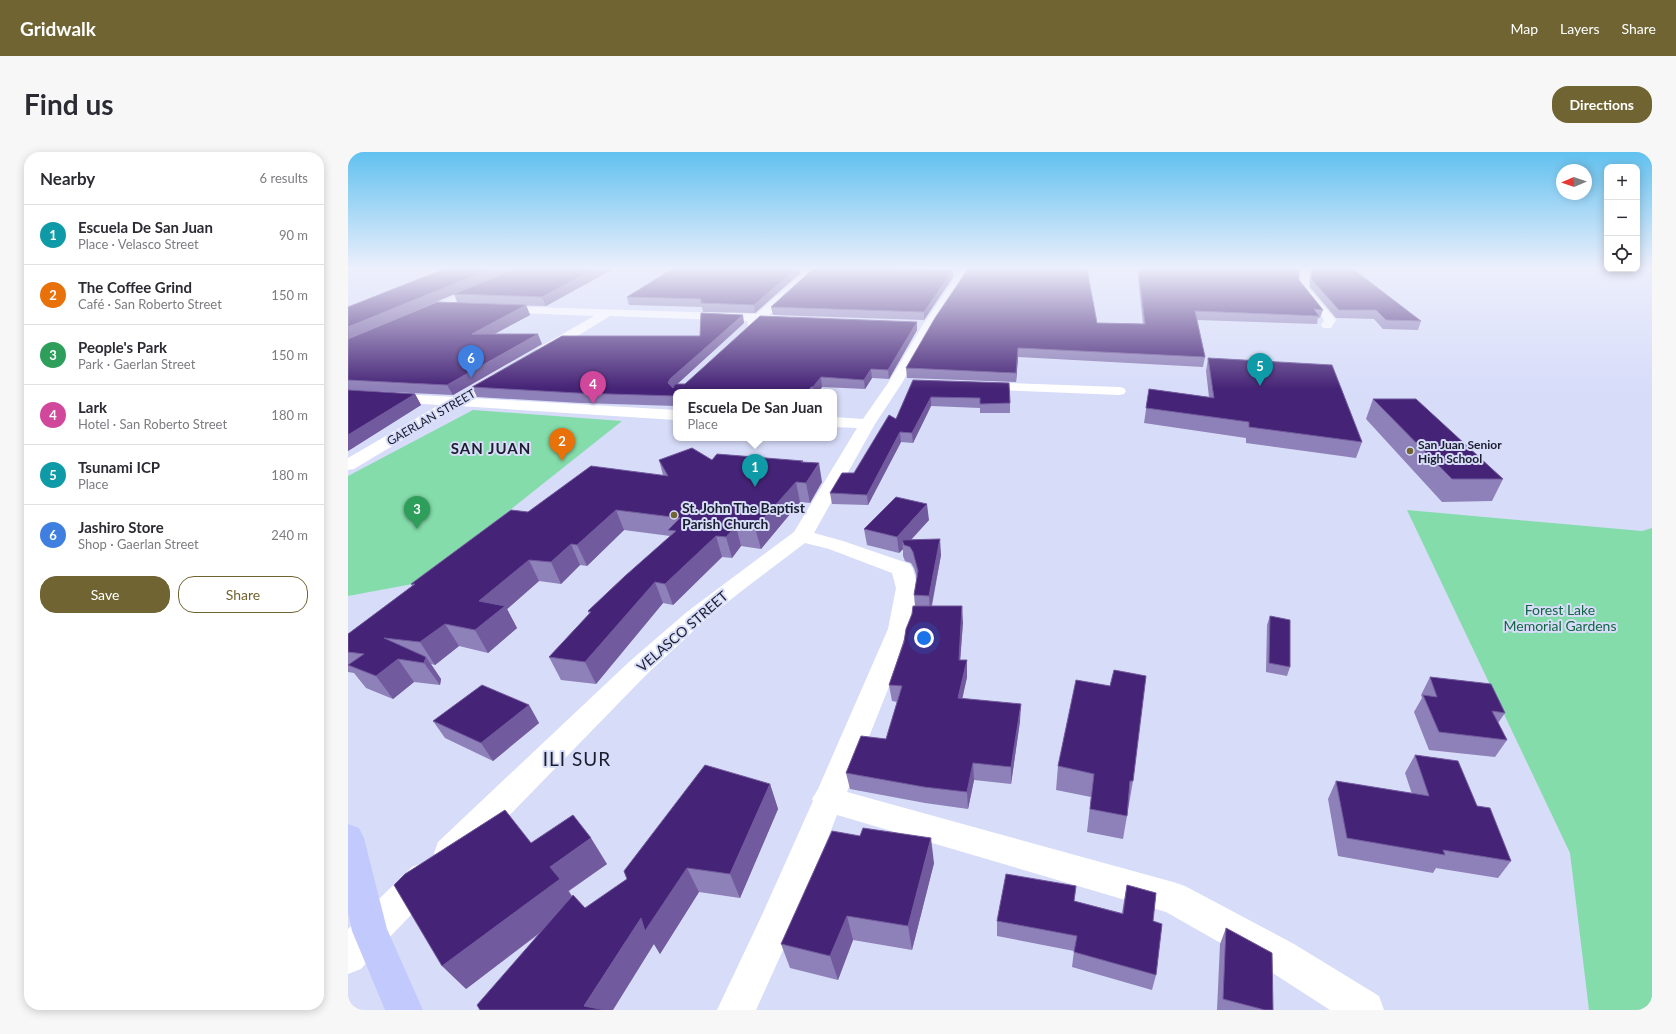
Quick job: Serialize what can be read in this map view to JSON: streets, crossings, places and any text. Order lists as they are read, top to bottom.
{
  "streets": {
    "street": ["GAERLAN STREET", "VELASCO STREET"]
  },
  "districts": ["SAN JUAN", "ILI SUR"],
  "parks": ["Forest Lake Memorial Gardens"],
  "places": ["San Juan Senior High School", "St. John The Baptist Parish Church"],
  "north": "left",
  "page": {
    "header": "Gridwalk",
    "nav": ["Map", "Layers", "Share"],
    "buttons": [
      "Directions",
      ["Save", "Share"]
    ],
    "title": "Find us",
    "heading": ["Nearby", "6 results"],
    "map_buttons": ["+", "−"],
    "list": [
      {
        "mark": "1",
        "name": "Escuela De San Juan",
        "note": "Place · Velasco Street",
        "value": "90 m"
      },
      {
        "mark": "2",
        "name": "The Coffee Grind",
        "note": "Café · San Roberto Street",
        "value": "150 m"
      },
      {
        "mark": "3",
        "name": "People's Park",
        "note": "Park · Gaerlan Street",
        "value": "150 m"
      },
      {
        "mark": "4",
        "name": "Lark",
        "note": "Hotel · San Roberto Street",
        "value": "180 m"
      },
      {
        "mark": "5",
        "name": "Tsunami ICP",
        "note": "Place",
        "value": "180 m"
      },
      {
        "mark": "6",
        "name": "Jashiro Store",
        "note": "Shop · Gaerlan Street",
        "value": "240 m"
      }
    ],
    "pins": [
      "6",
      "5",
      "4",
      "2",
      "1",
      "3"
    ],
    "popup": ["Escuela De San Juan", "Place"]
  }
}
